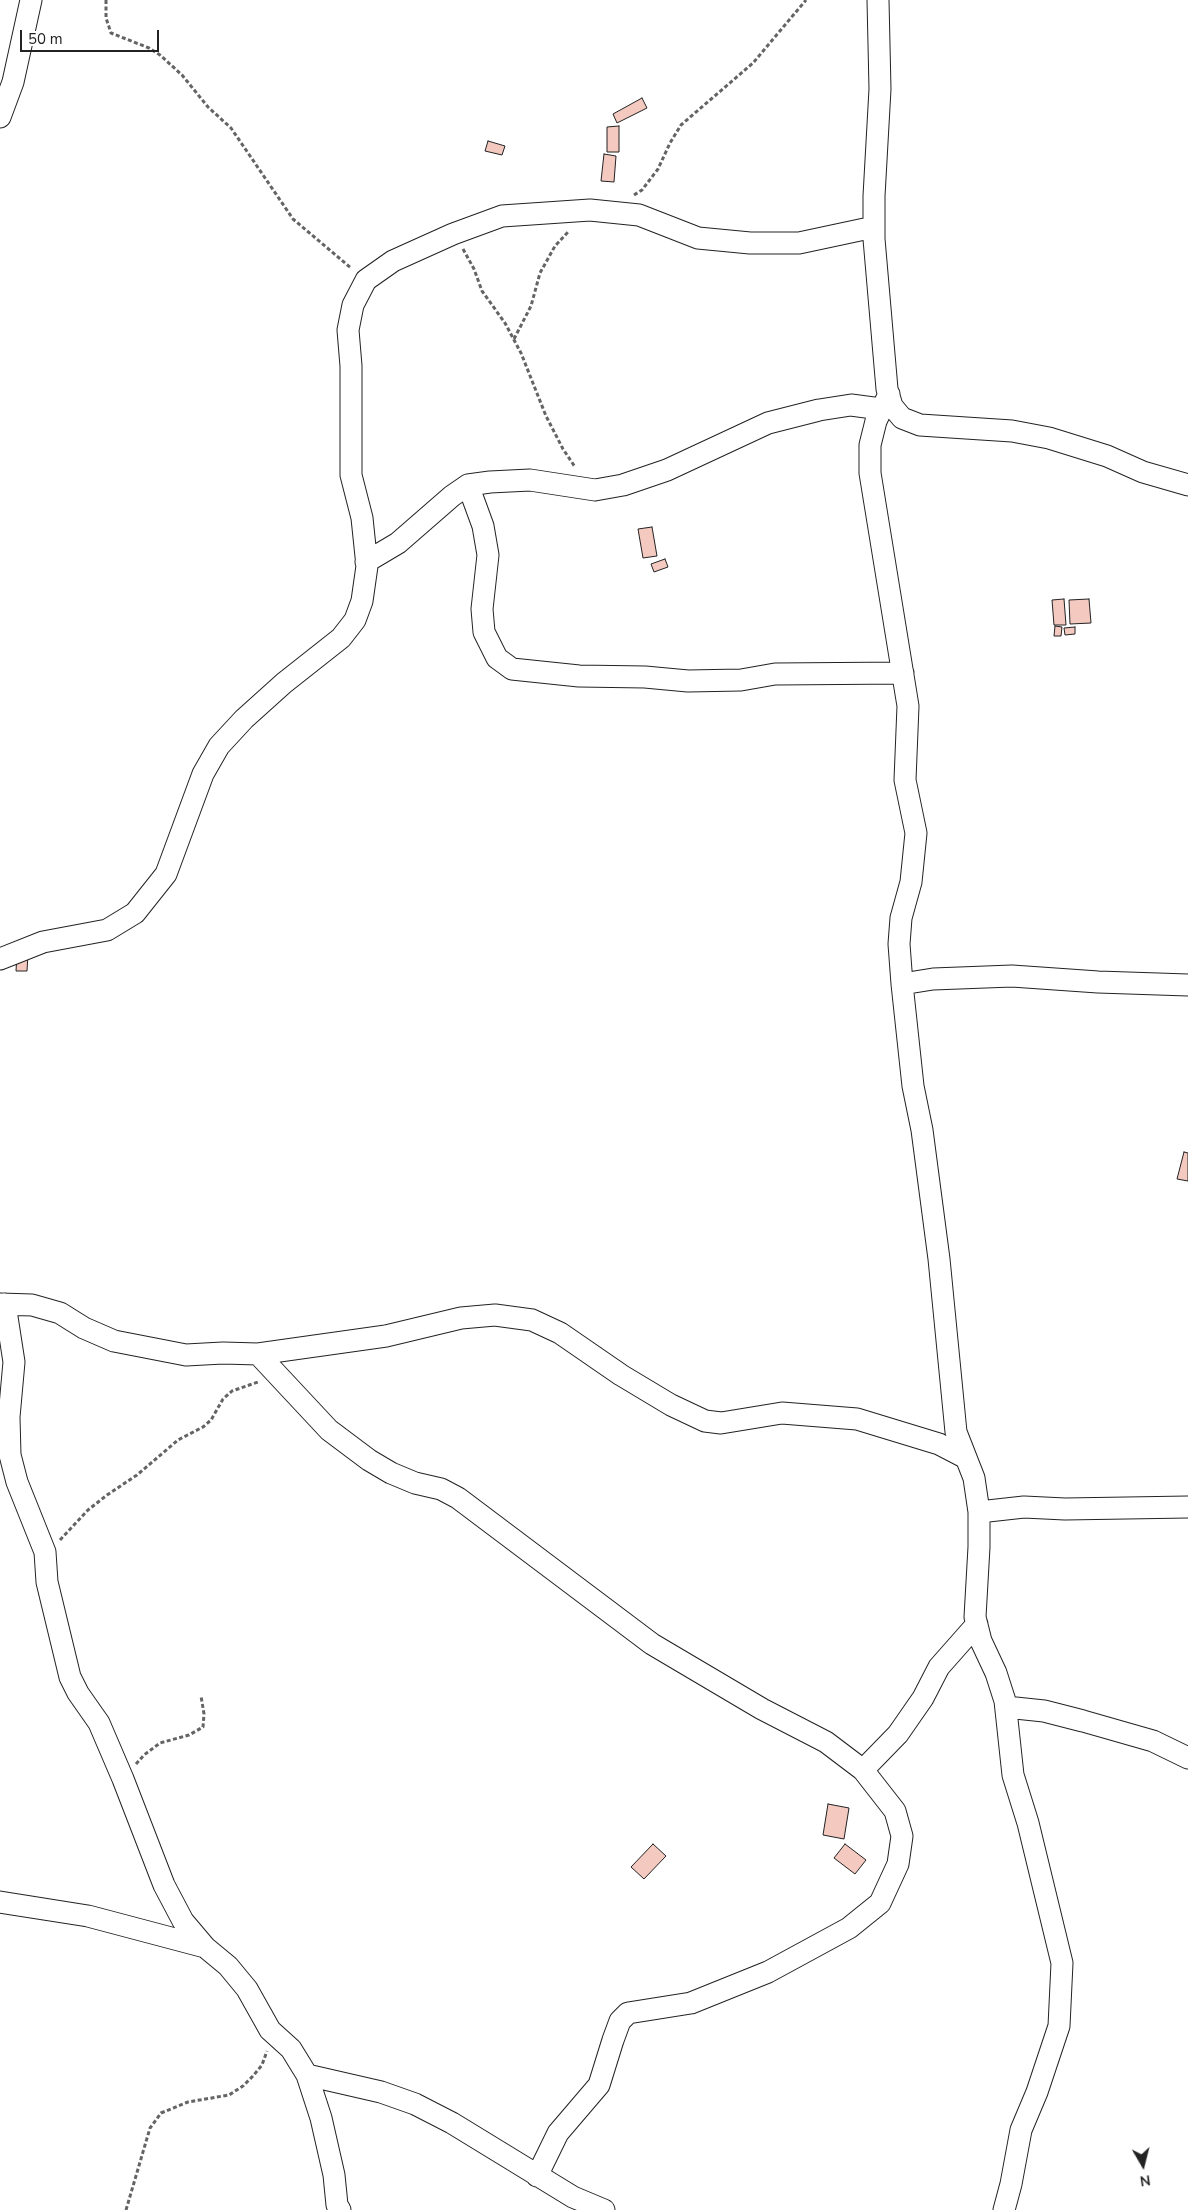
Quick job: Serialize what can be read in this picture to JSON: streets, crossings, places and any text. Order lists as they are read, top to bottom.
{
  "scale_bar": "50 m",
  "north": "bottom"
}
